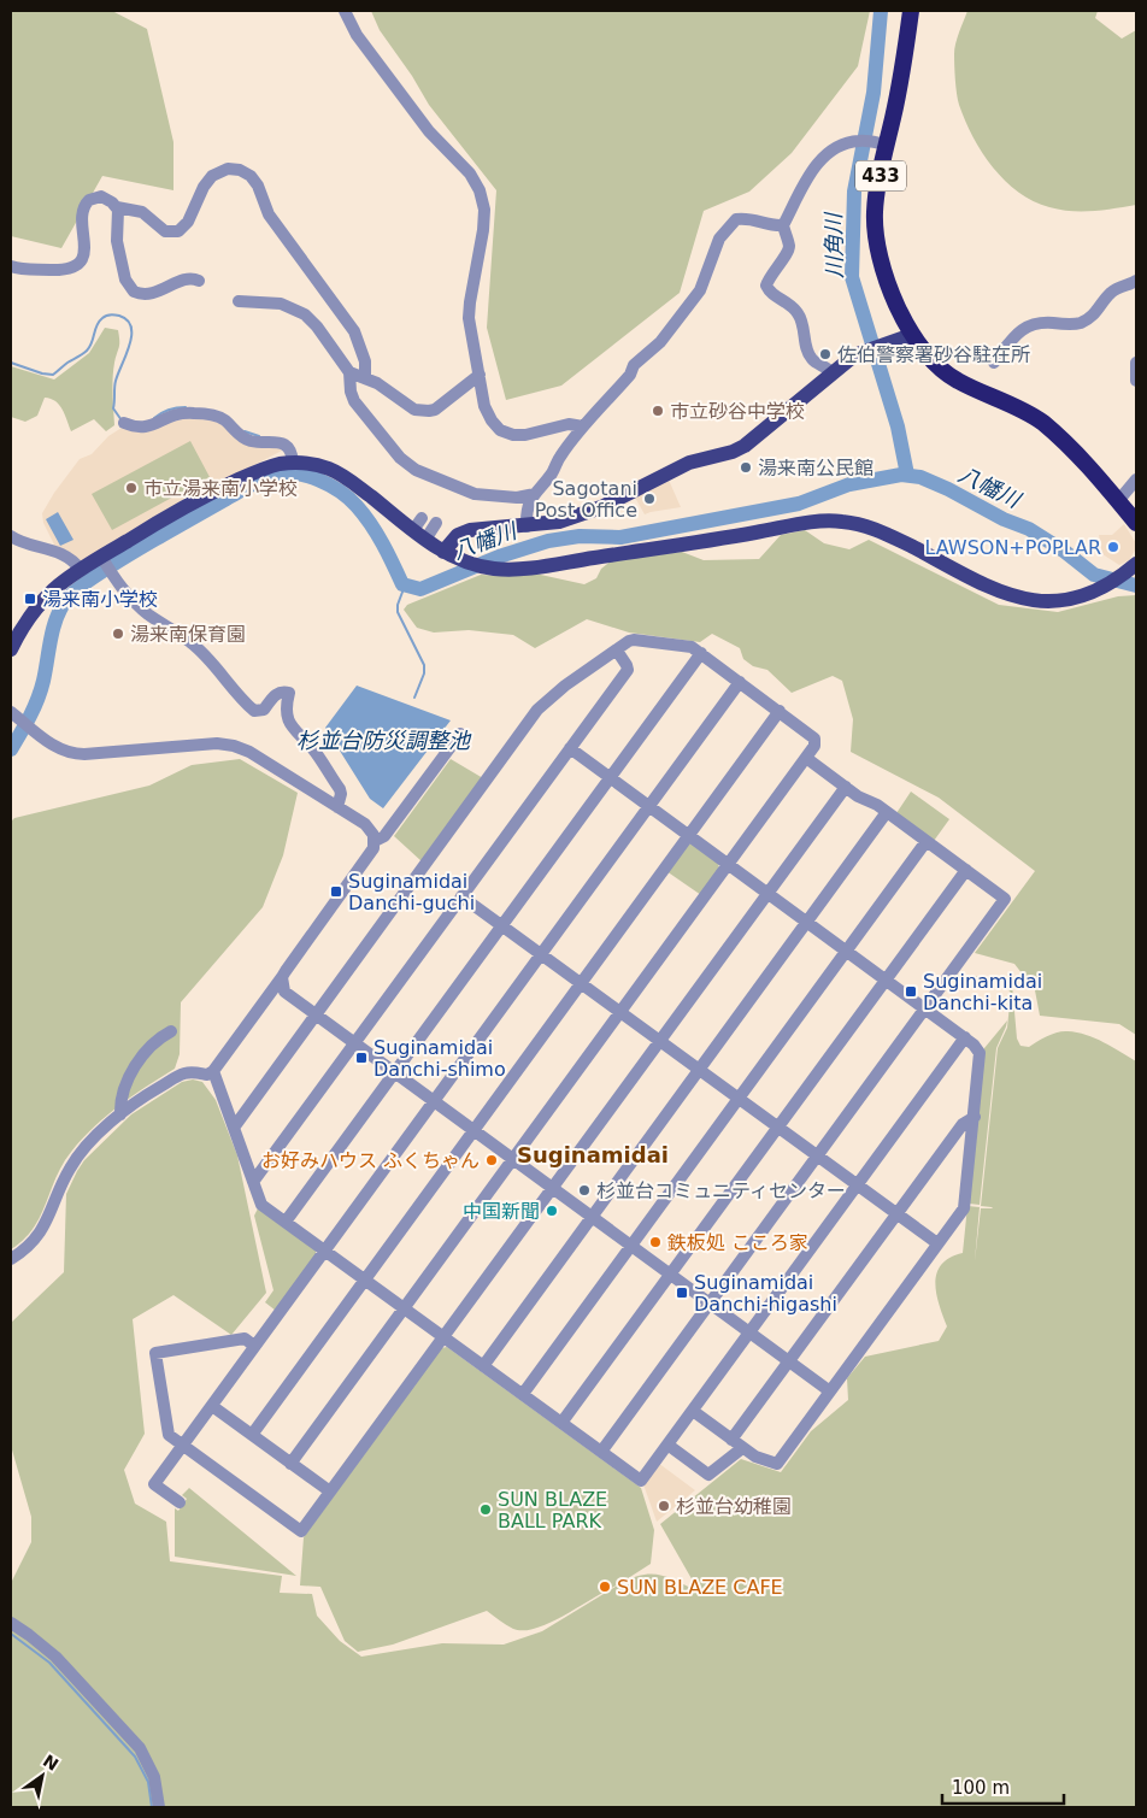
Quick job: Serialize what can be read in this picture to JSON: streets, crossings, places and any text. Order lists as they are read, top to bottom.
{
  "streets": {
    "highway": ["433"]
  },
  "districts": ["Suginamidai"],
  "water": ["川角川", "八幡川", "杉並台防災調整池"],
  "places": {
    "other": [
      "佐伯警察署砂谷駐在所",
      "市立砂谷中学校",
      "湯来南公民館",
      "市立湯来南小学校",
      "Sagotani Post Office",
      "LAWSON+POPLAR",
      "湯来南保育園",
      "お好みハウス ふくちゃん",
      "杉並台コミュニティセンター",
      "中国新聞",
      "鉄板処 こころ家",
      "杉並台幼稚園",
      "SUN BLAZE BALL PARK",
      "SUN BLAZE CAFE"
    ],
    "transit": [
      "湯来南小学校",
      "Suginamidai Danchi-guchi",
      "Suginamidai Danchi-kita",
      "Suginamidai Danchi-shimo",
      "Suginamidai Danchi-higashi"
    ]
  },
  "scale_bar": "100 m",
  "north": "top right"
}
